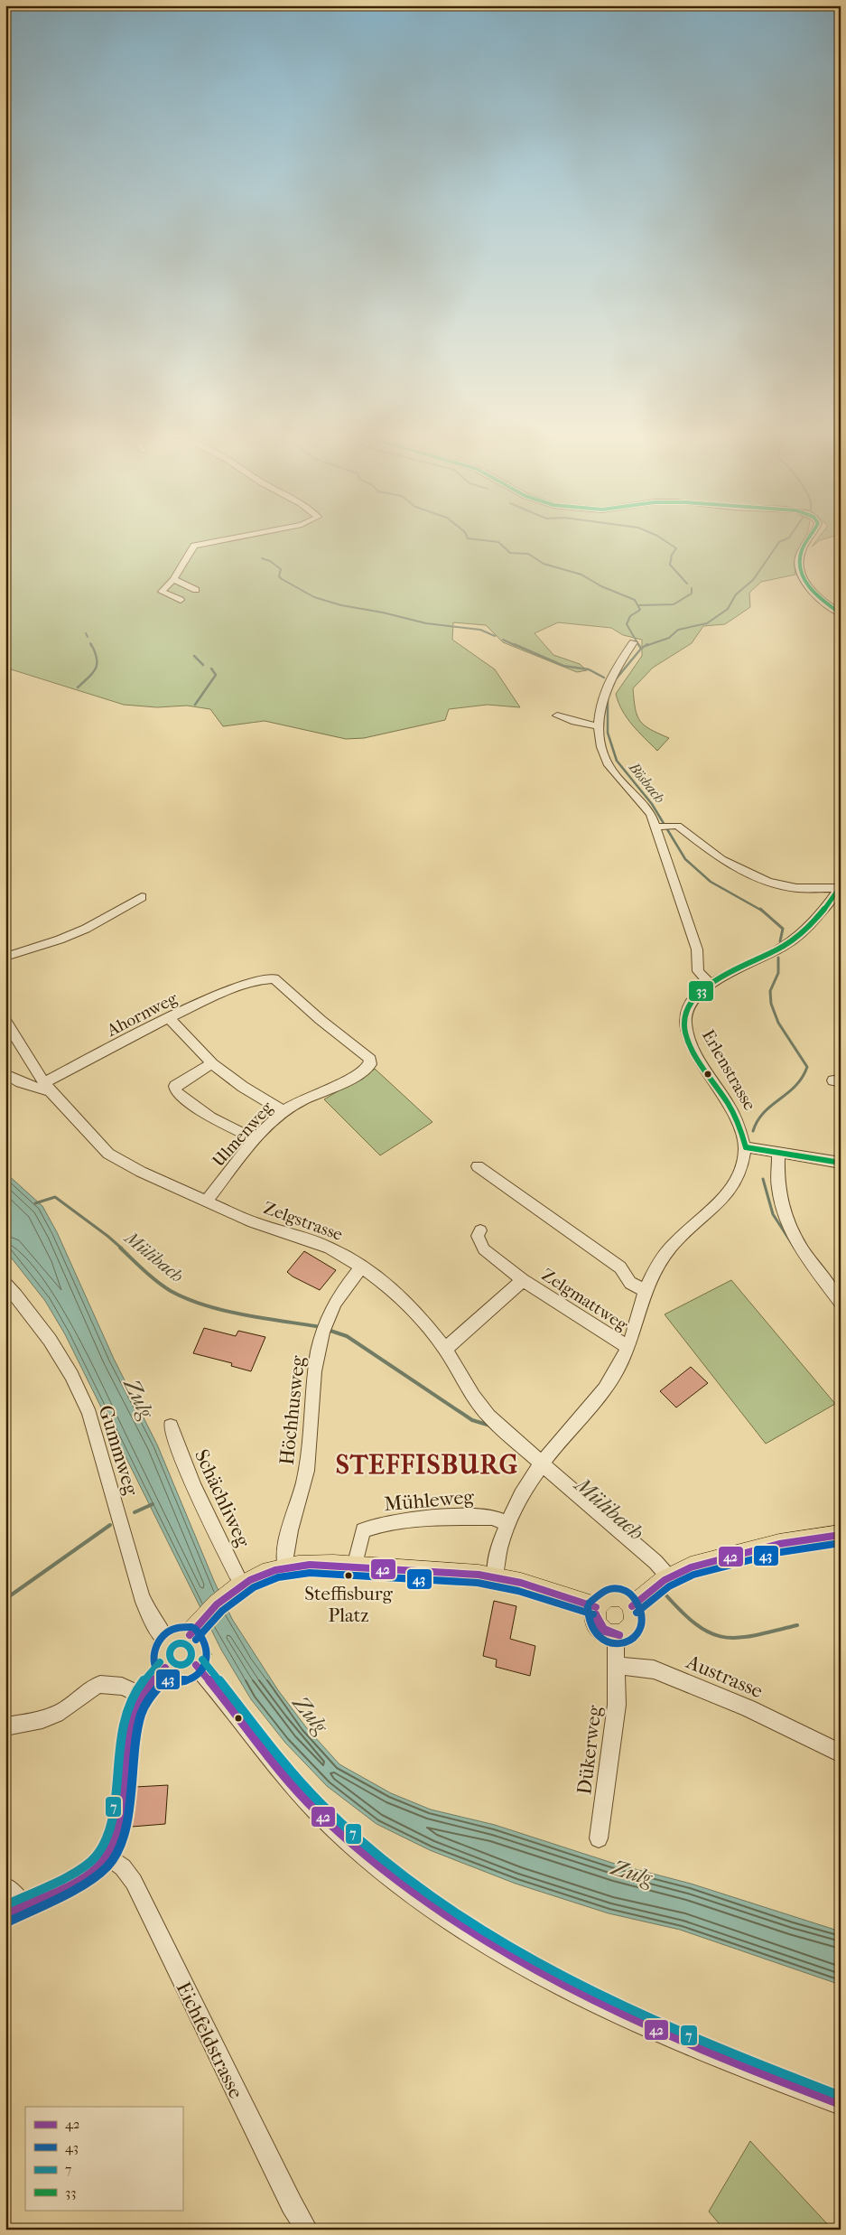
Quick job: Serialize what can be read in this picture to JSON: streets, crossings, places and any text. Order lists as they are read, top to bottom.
{
  "streets": {
    "street": [
      "Ahornweg",
      "Erlenstrasse",
      "Ulmenweg",
      "Zelgstrasse",
      "Zelgmattweg",
      "Höchhusweg",
      "Gummweg",
      "Schächliweg",
      "Mühleweg",
      "Austrasse",
      "Dükerweg",
      "Eichfeldstrasse"
    ]
  },
  "crossings": [
    ["Ahornweg", "Ulmenweg"],
    ["Ahornweg", "Zelgstrasse"],
    ["Erlenstrasse", "Zelgstrasse"],
    ["Erlenstrasse", "Zelgmattweg"],
    ["Erlenstrasse", "Mühleweg"],
    ["Ulmenweg", "Zelgstrasse"],
    ["Zelgstrasse", "Zelgmattweg"],
    ["Zelgstrasse", "Höchhusweg"],
    ["Austrasse", "Dükerweg"]
  ],
  "districts": ["STEFFISBURG"],
  "water": ["Bösbach", "Mülibach", "Zulg"],
  "places": ["Steffisburg Platz"],
  "lines": [
    "transit line 33",
    "transit line 42",
    "transit line 43",
    "transit line 7"
  ],
  "legend": [
    "42",
    "43",
    "7",
    "33"
  ]
}
